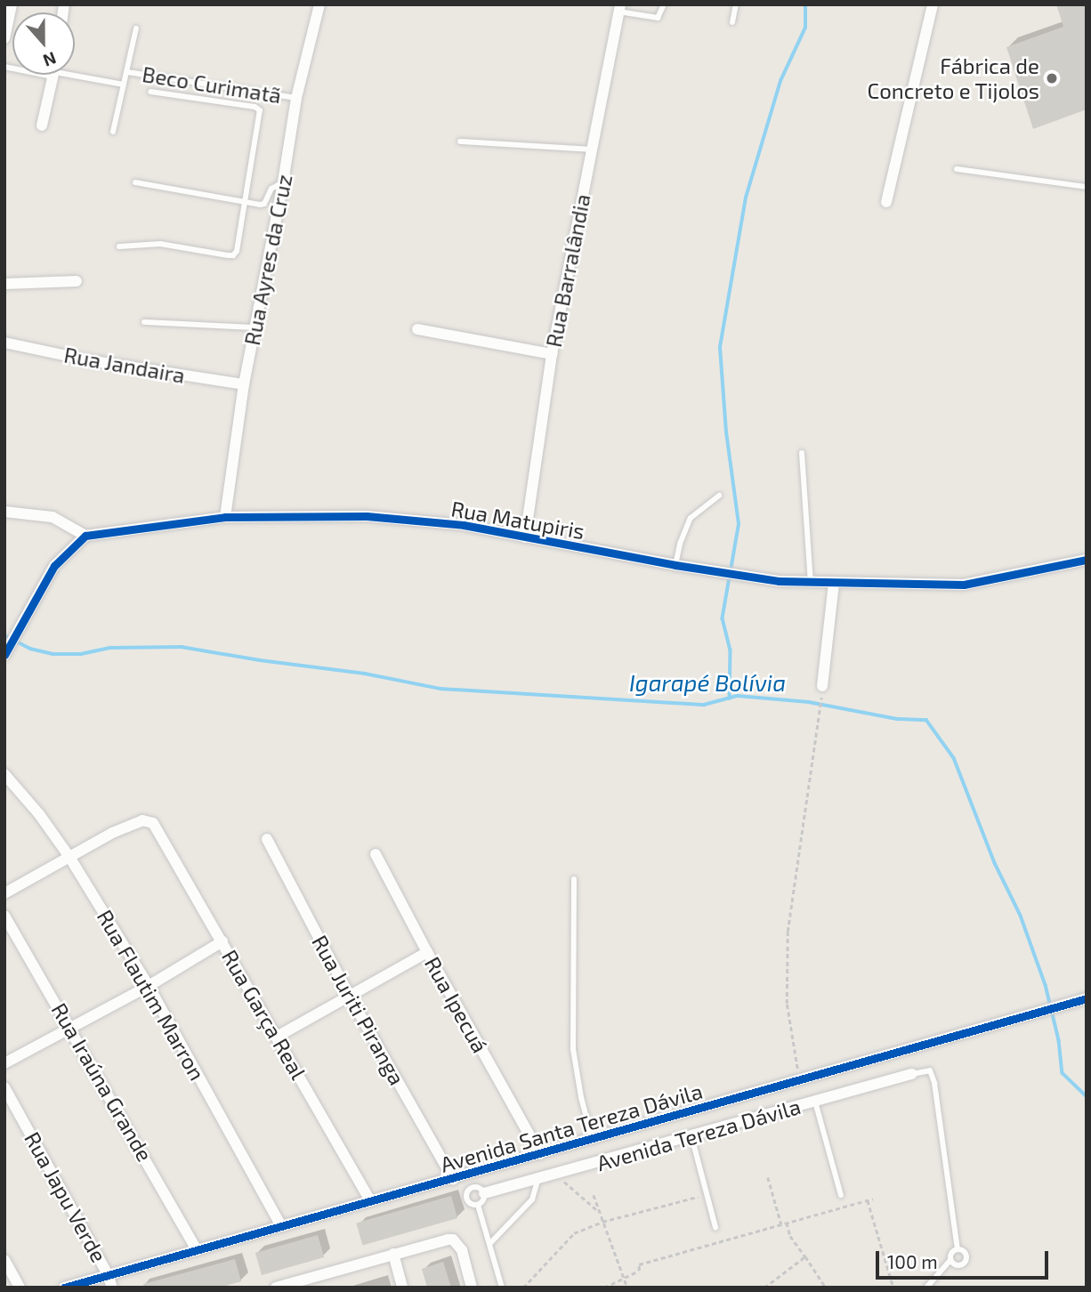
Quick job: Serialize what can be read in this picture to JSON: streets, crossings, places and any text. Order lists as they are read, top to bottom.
{
  "streets": {
    "street": [
      "Rua Ayres da Cruz",
      "Rua Barralândia",
      "Rua Jandaira",
      "Rua Matupiris",
      "Rua Flautim Marron",
      "Rua Ipecuá",
      "Rua Juriti Piranga",
      "Rua Garça Real",
      "Rua Iraúna Grande",
      "Avenida Santa Tereza Dávila",
      "Avenida Tereza Dávila",
      "Rua Japu Verde"
    ],
    "lane": ["Beco Curimatã"]
  },
  "crossings": [
    ["Beco Curimatã", "Rua Ayres da Cruz"],
    ["Rua Ayres da Cruz", "Rua Jandaira"],
    ["Rua Ayres da Cruz", "Rua Matupiris"],
    ["Rua Barralândia", "Rua Matupiris"],
    ["Rua Flautim Marron", "Rua Garça Real"],
    ["Rua Flautim Marron", "Avenida Santa Tereza Dávila"],
    ["Rua Ipecuá", "Avenida Santa Tereza Dávila"],
    ["Rua Juriti Piranga", "Avenida Santa Tereza Dávila"],
    ["Rua Garça Real", "Avenida Santa Tereza Dávila"],
    ["Rua Iraúna Grande", "Avenida Santa Tereza Dávila"],
    ["Avenida Santa Tereza Dávila", "Rua Japu Verde"]
  ],
  "water": ["Igarapé Bolívia"],
  "places": ["Fábrica de Concreto e Tijolos"],
  "scale_bar": "100 m",
  "north": "bottom"
}
